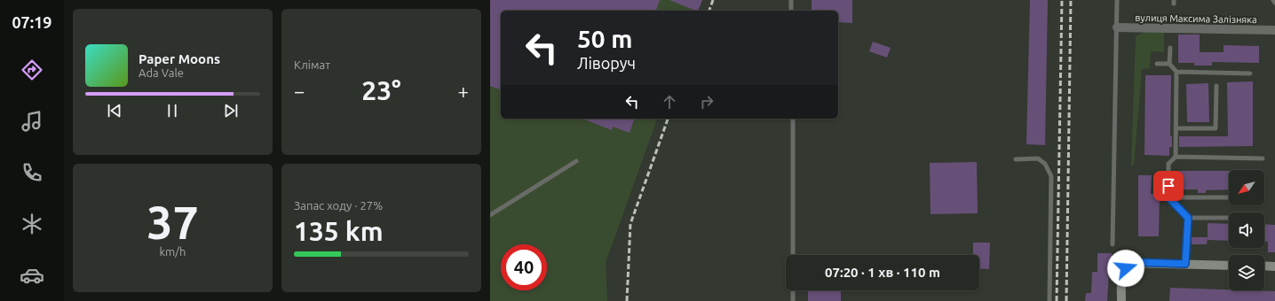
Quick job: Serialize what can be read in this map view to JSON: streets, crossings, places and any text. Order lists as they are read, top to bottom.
{
  "streets": {
    "street": ["вулиця Максима Залізняка"]
  },
  "north": "bottom left",
  "page": {
    "tabs": "07:19",
    "tile": [
      "Клімат",
      ["37", "km/h"],
      ["Запас ходу · 27%", "135 km"]
    ],
    "turn": ["50 m", "Ліворуч"],
    "song": ["Paper Moons", "Ada Vale"],
    "heat": ["−", "23°", "+"],
    "limit": "40",
    "trip": "07:20 · 1 хв · 110 m"
  }
}
